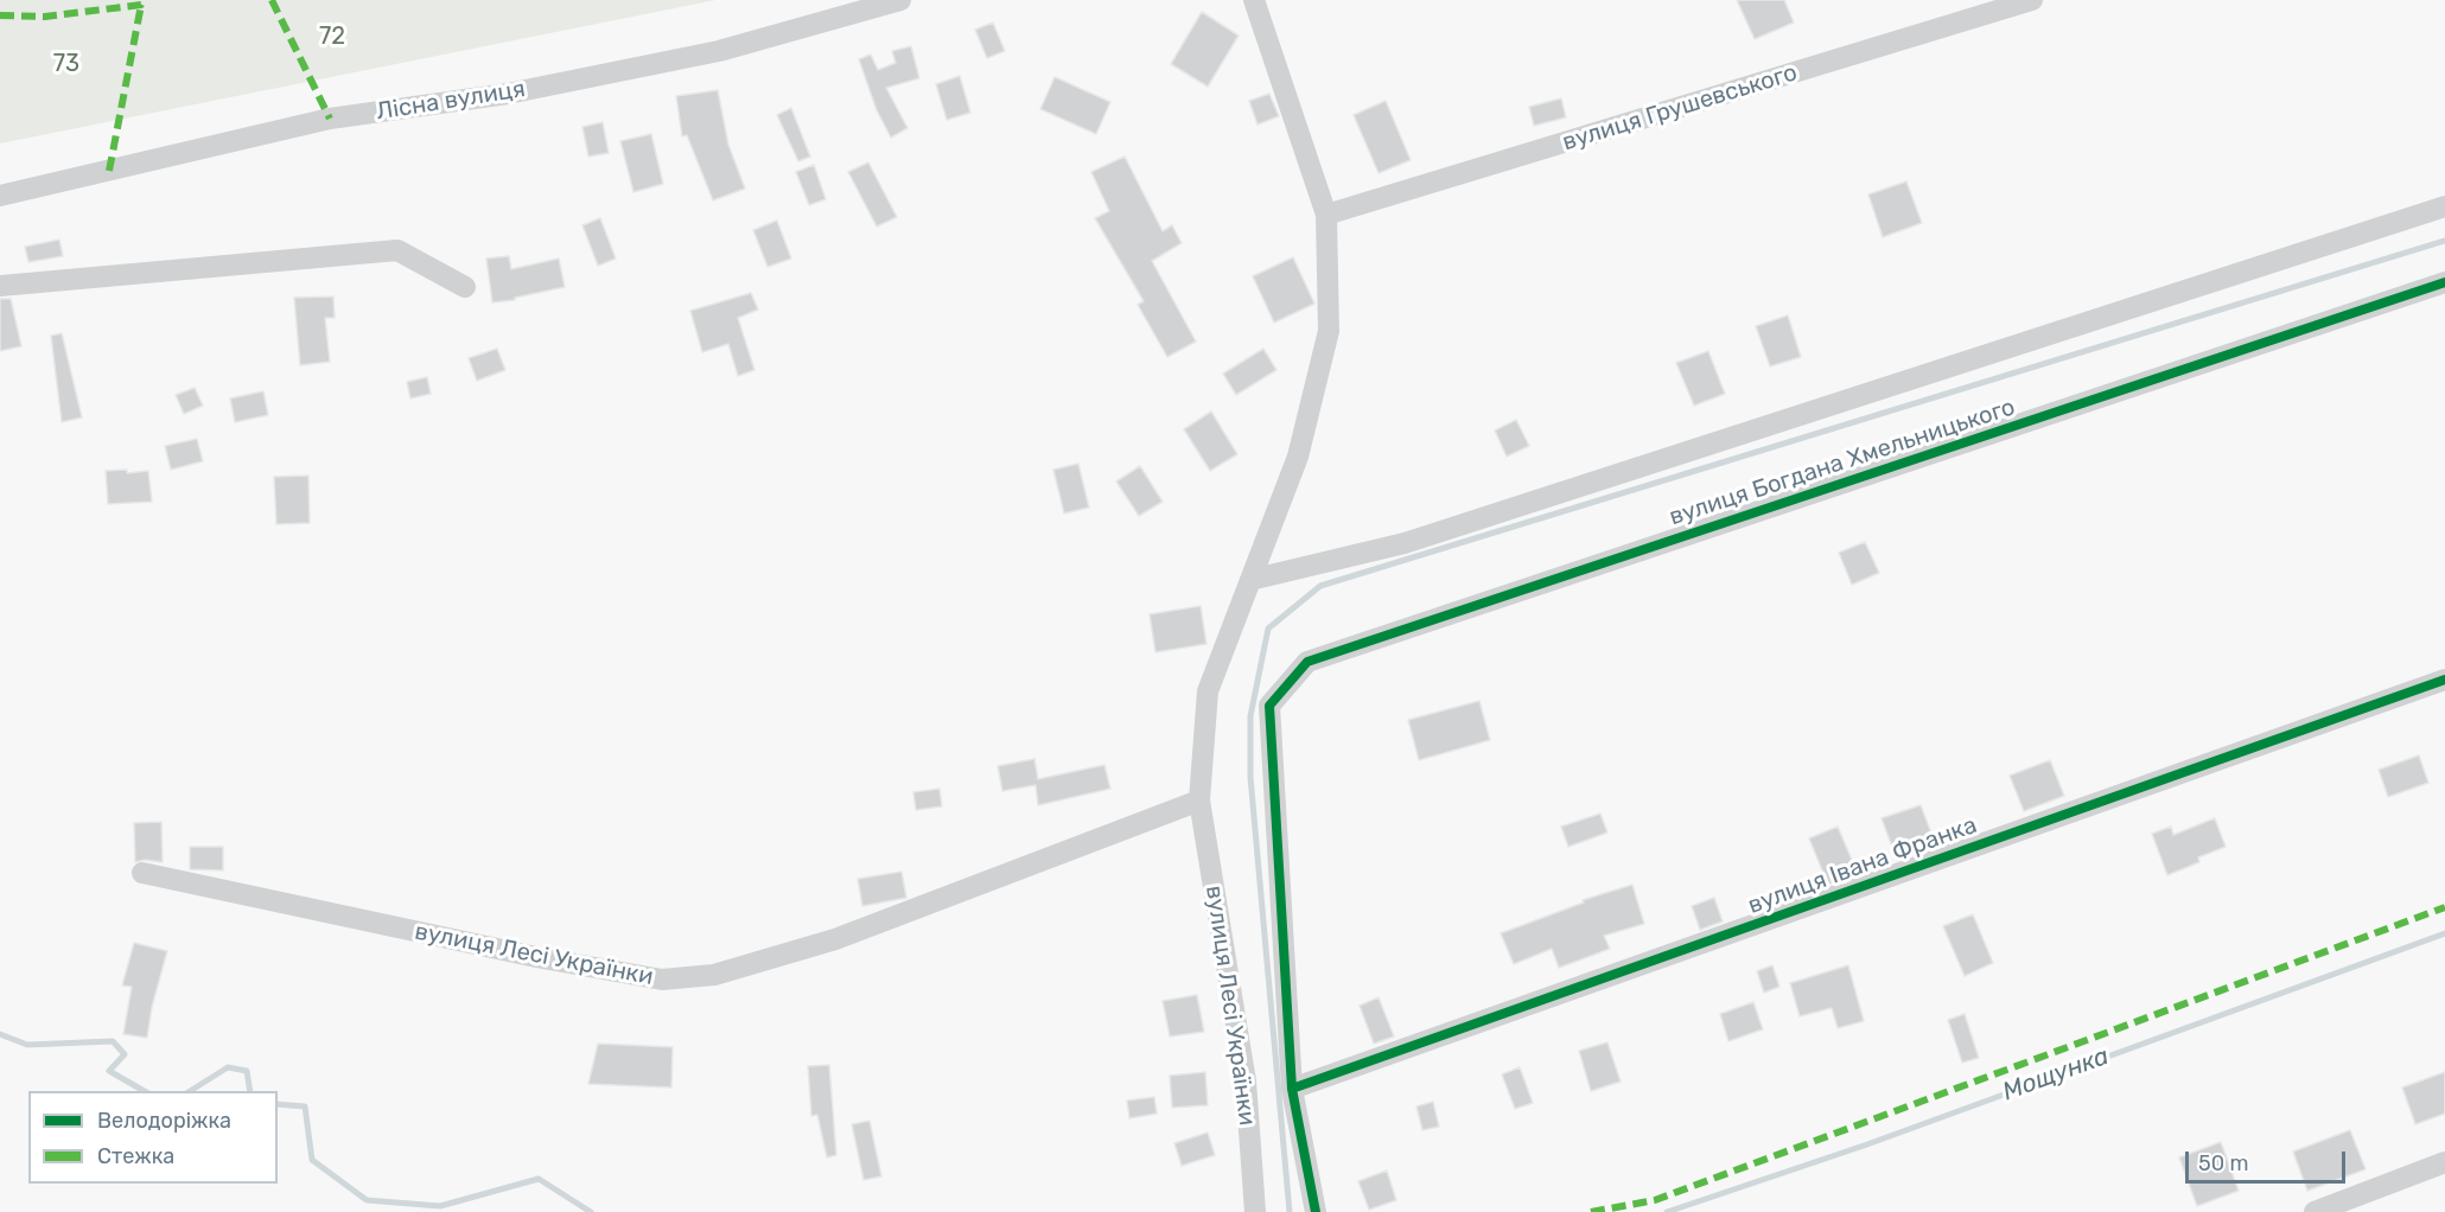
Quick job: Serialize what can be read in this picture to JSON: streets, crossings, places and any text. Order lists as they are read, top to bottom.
{
  "streets": {
    "street": [
      "Лісна вулиця",
      "вулиця Грушевського",
      "вулиця Богдана Хмельницького",
      "вулиця Івана Франка",
      "вулиця Лесі Українки"
    ]
  },
  "crossings": [
    ["вулиця Грушевського", "вулиця Лесі Українки"],
    ["вулиця Богдана Хмельницького", "вулиця Івана Франка"]
  ],
  "water": ["Мощунка"],
  "parks": ["72", "73"],
  "legend": ["Велодоріжка", "Стежка"],
  "scale_bar": "50 m"
}
